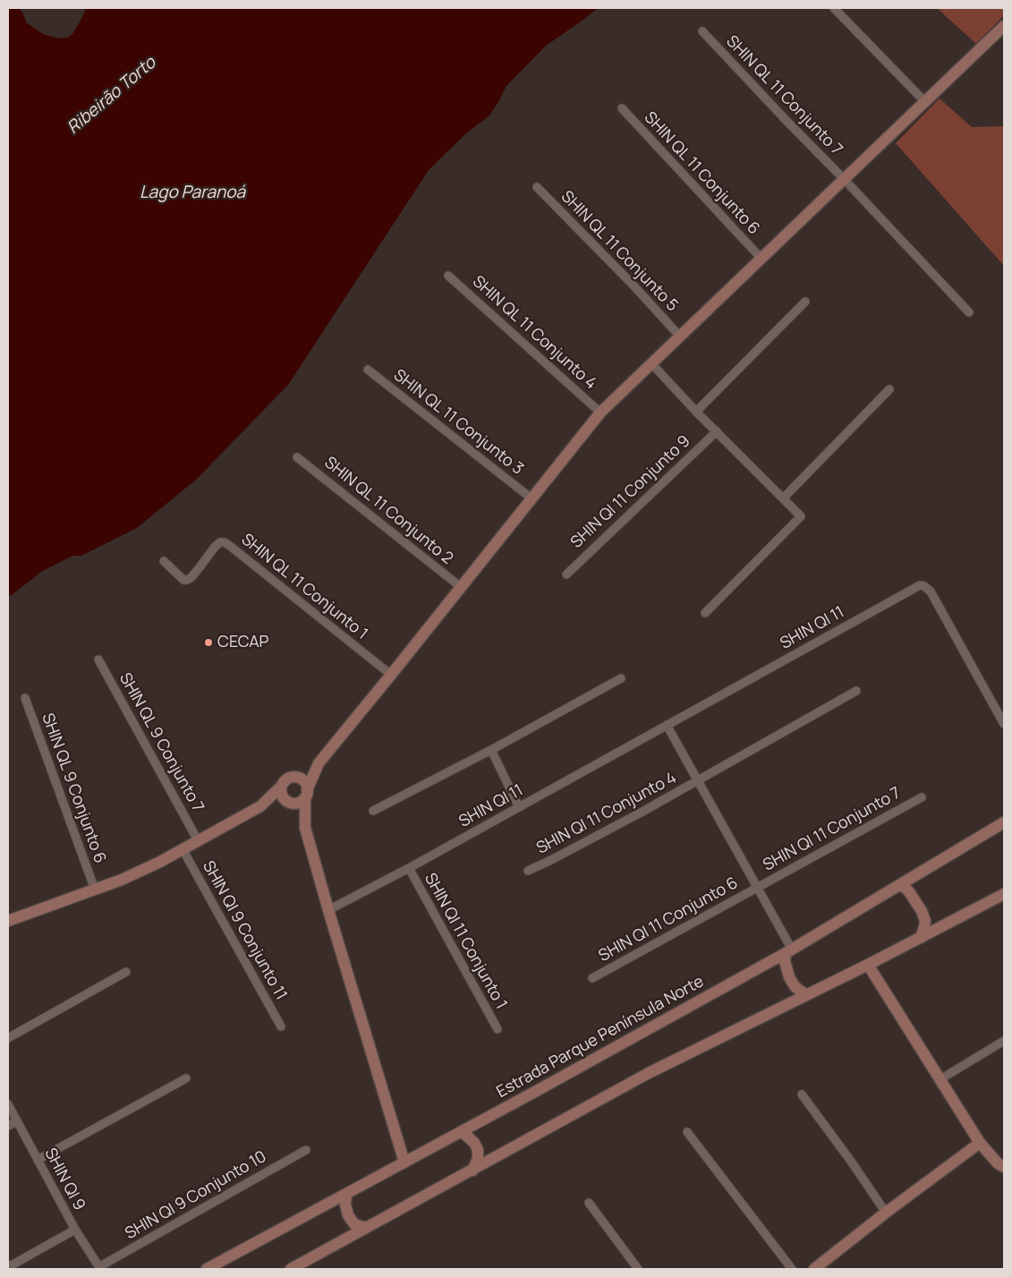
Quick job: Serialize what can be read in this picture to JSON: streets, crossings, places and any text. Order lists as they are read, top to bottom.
{
  "streets": {
    "street": [
      "SHIN QL 11 Conjunto 7",
      "SHIN QL 11 Conjunto 6",
      "SHIN QL 11 Conjunto 5",
      "SHIN QL 11 Conjunto 4",
      "SHIN QL 11 Conjunto 3",
      "SHIN QI 11 Conjunto 9",
      "SHIN QL 11 Conjunto 2",
      "SHIN QL 11 Conjunto 1",
      "SHIN QI 11",
      "SHIN QL 9 Conjunto 7",
      "SHIN QL 9 Conjunto 6",
      "SHIN QI 11 Conjunto 4",
      "SHIN QI 11 Conjunto 7",
      "SHIN QI 11 Conjunto 6",
      "SHIN QI 9 Conjunto 11",
      "SHIN QI 11 Conjunto 1",
      "Estrada Parque Península Norte",
      "SHIN QI 9",
      "SHIN QI 9 Conjunto 10"
    ]
  },
  "crossings": [
    ["SHIN QI 11", "SHIN QI 11 Conjunto 1"],
    ["SHIN QI 11 Conjunto 7", "SHIN QI 11 Conjunto 6"],
    ["SHIN QI 9", "SHIN QI 9 Conjunto 10"]
  ],
  "water": ["Ribeirão Torto", "Lago Paranoá"],
  "places": ["CECAP"]
}
